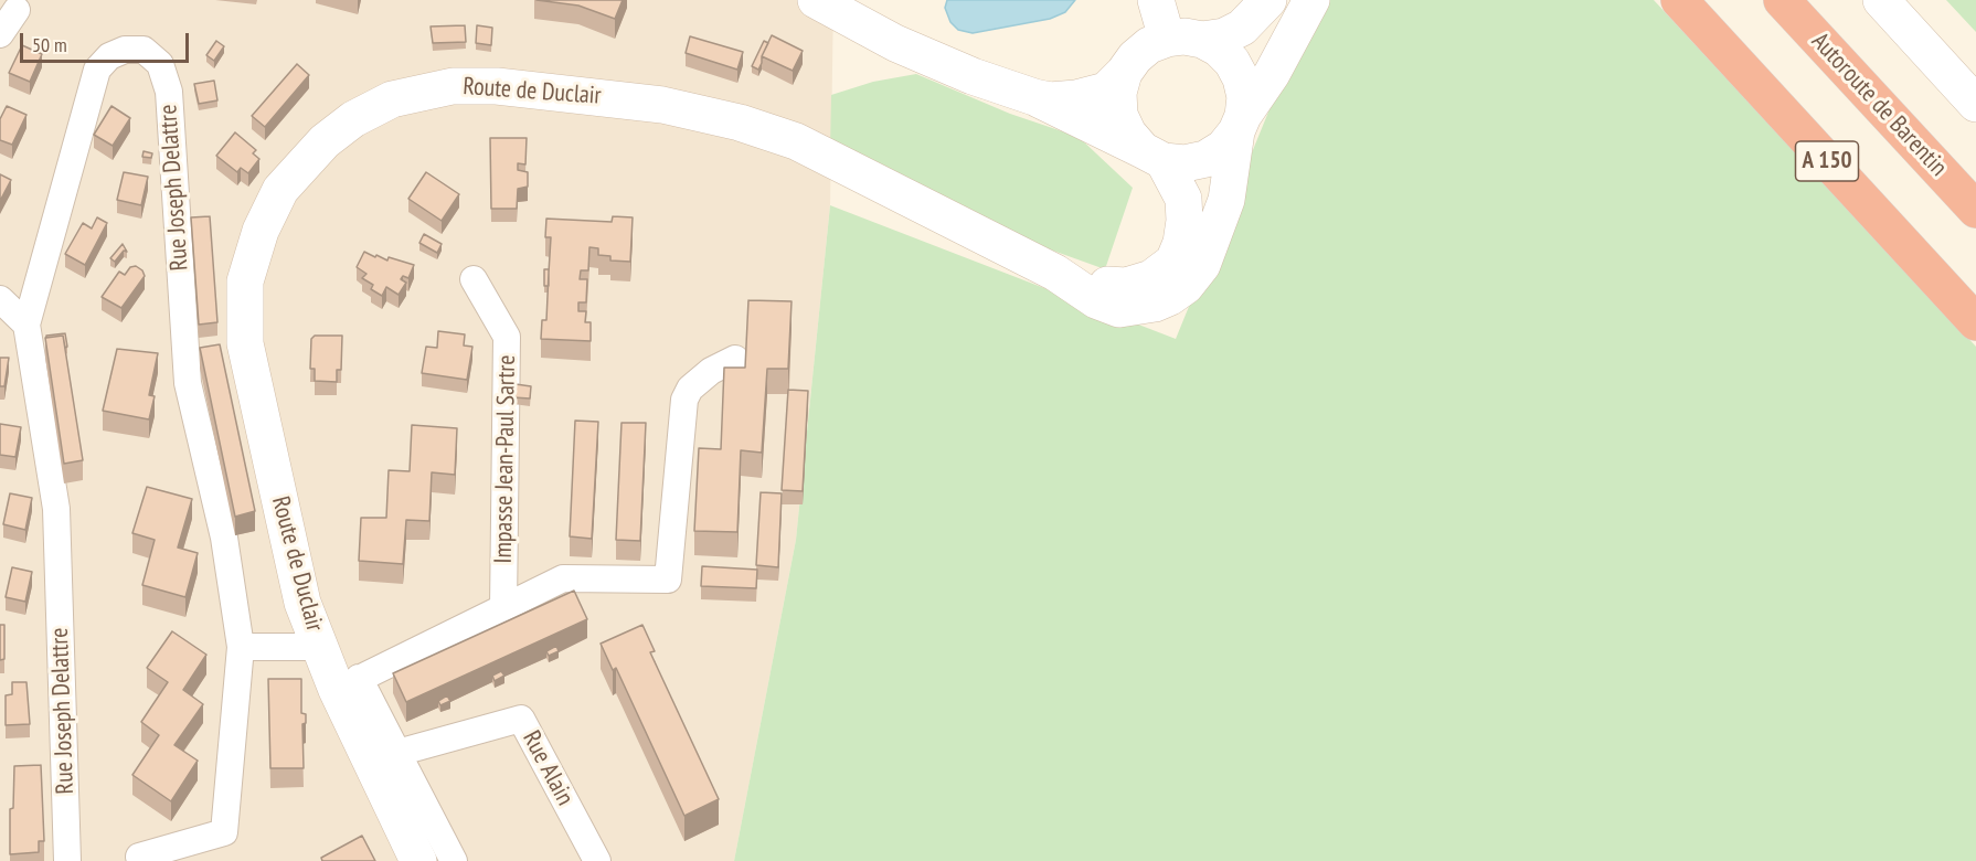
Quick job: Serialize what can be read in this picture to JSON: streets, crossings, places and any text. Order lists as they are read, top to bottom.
{
  "streets": {
    "highway": ["Autoroute de Barentin", "A 150"],
    "street": [
      "Route de Duclair",
      "Rue Joseph Delattre",
      "Impasse Jean-Paul Sartre",
      "Rue Alain"
    ]
  },
  "scale_bar": "50 m"
}
